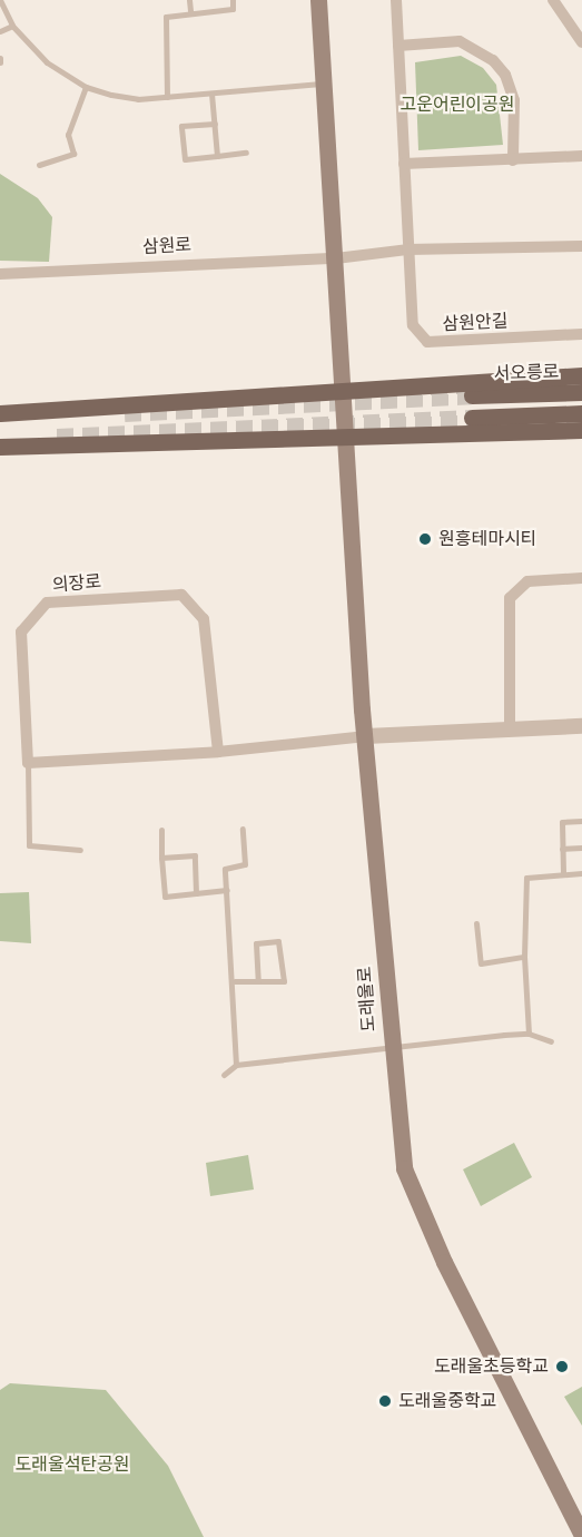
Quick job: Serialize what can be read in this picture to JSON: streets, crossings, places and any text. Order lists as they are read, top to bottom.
{
  "streets": {
    "main road": ["서오릉로", "도래울로"],
    "street": ["삼원로", "삼원안길", "의장로"]
  },
  "parks": ["고운어린이공원", "도래울석탄공원"],
  "places": ["원흥테마시티", "도래울초등학교", "도래울중학교"]
}
